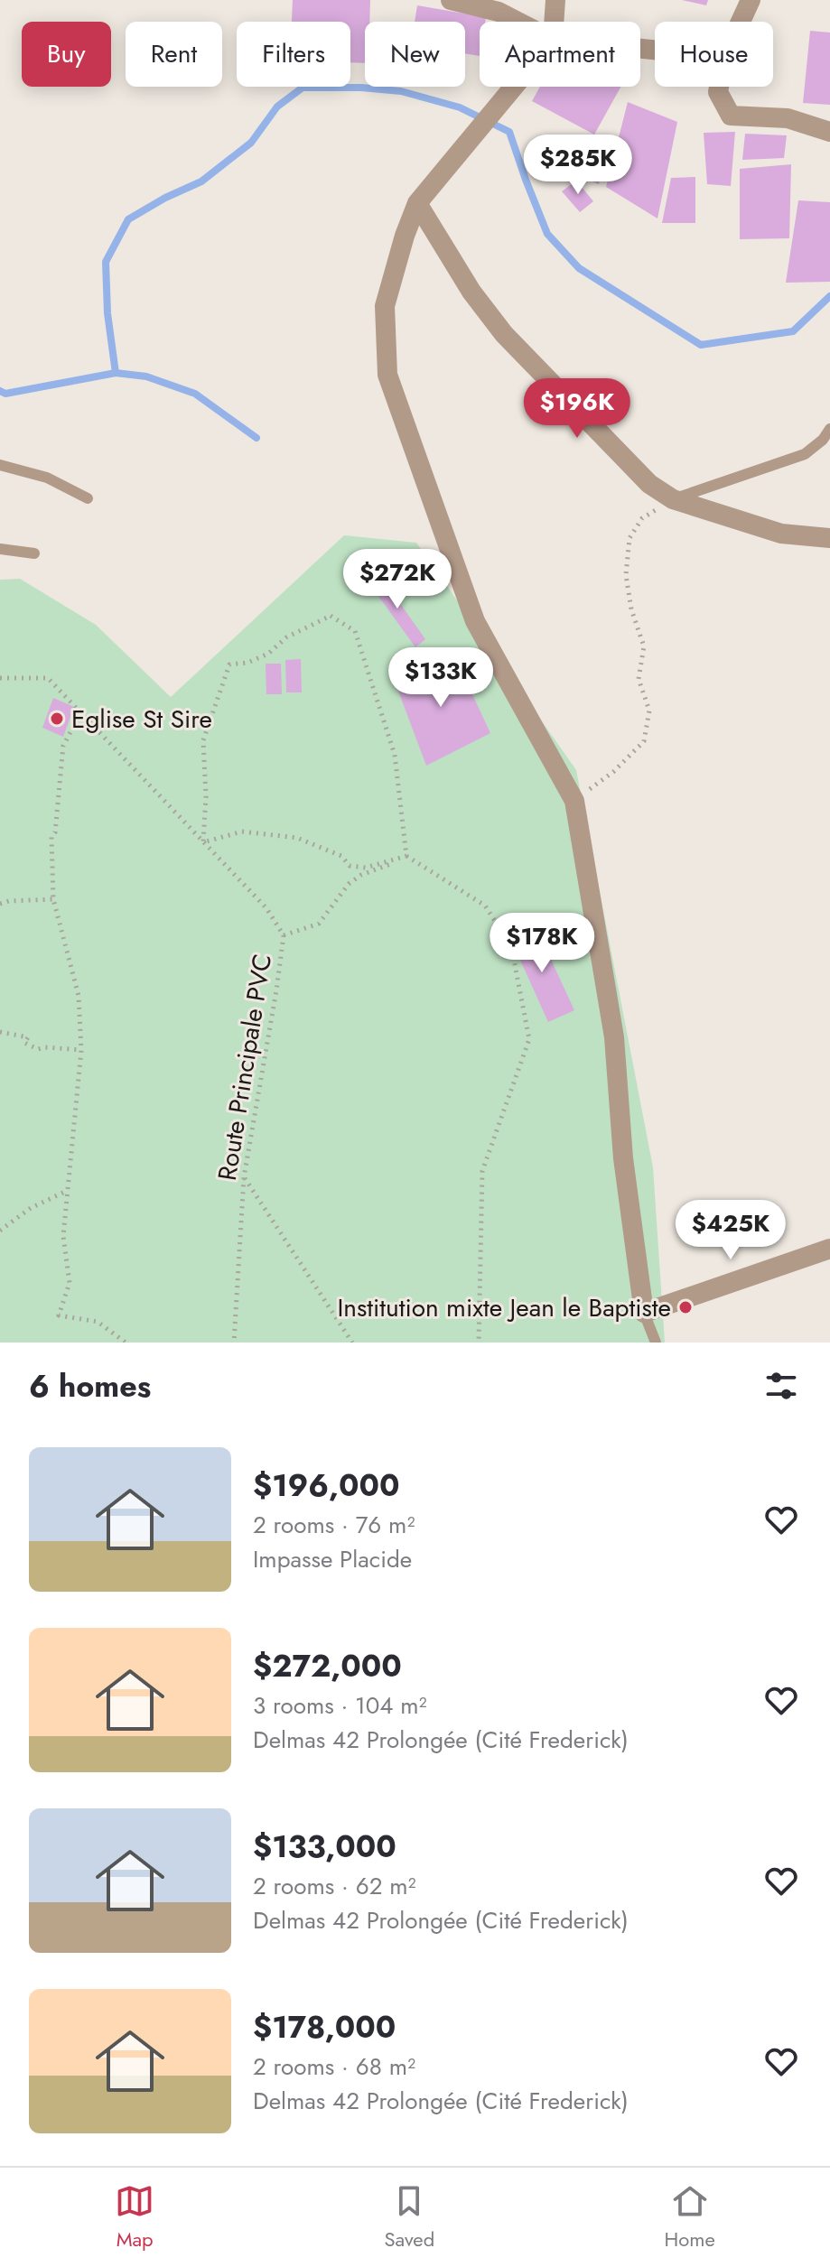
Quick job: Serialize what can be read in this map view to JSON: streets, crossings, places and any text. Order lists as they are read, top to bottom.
{
  "streets": {
    "path": ["Route Principale PVC"]
  },
  "places": ["Eglise St Sire", "Institution mixte Jean le Baptiste"],
  "page": {
    "chip": [
      "Buy",
      "Rent",
      "Filters",
      "New",
      "Apartment",
      "House"
    ],
    "price": [
      "$285K",
      "$196K",
      "$272K",
      "$133K",
      "$178K",
      "$425K"
    ],
    "heading": "6 homes",
    "list": [
      {
        "name": "$196,000",
        "note": "2 rooms · 76 m² · Impasse Placide"
      },
      {
        "name": "$272,000",
        "note": "3 rooms · 104 m² · Delmas 42 Prolongée (Cité Frederick)"
      },
      {
        "name": "$133,000",
        "note": "2 rooms · 62 m² · Delmas 42 Prolongée (Cité Frederick)"
      },
      {
        "name": "$178,000",
        "note": "2 rooms · 68 m² · Delmas 42 Prolongée (Cité Frederick)"
      }
    ],
    "tabs": ["Map", "Saved", "Home"]
  }
}
